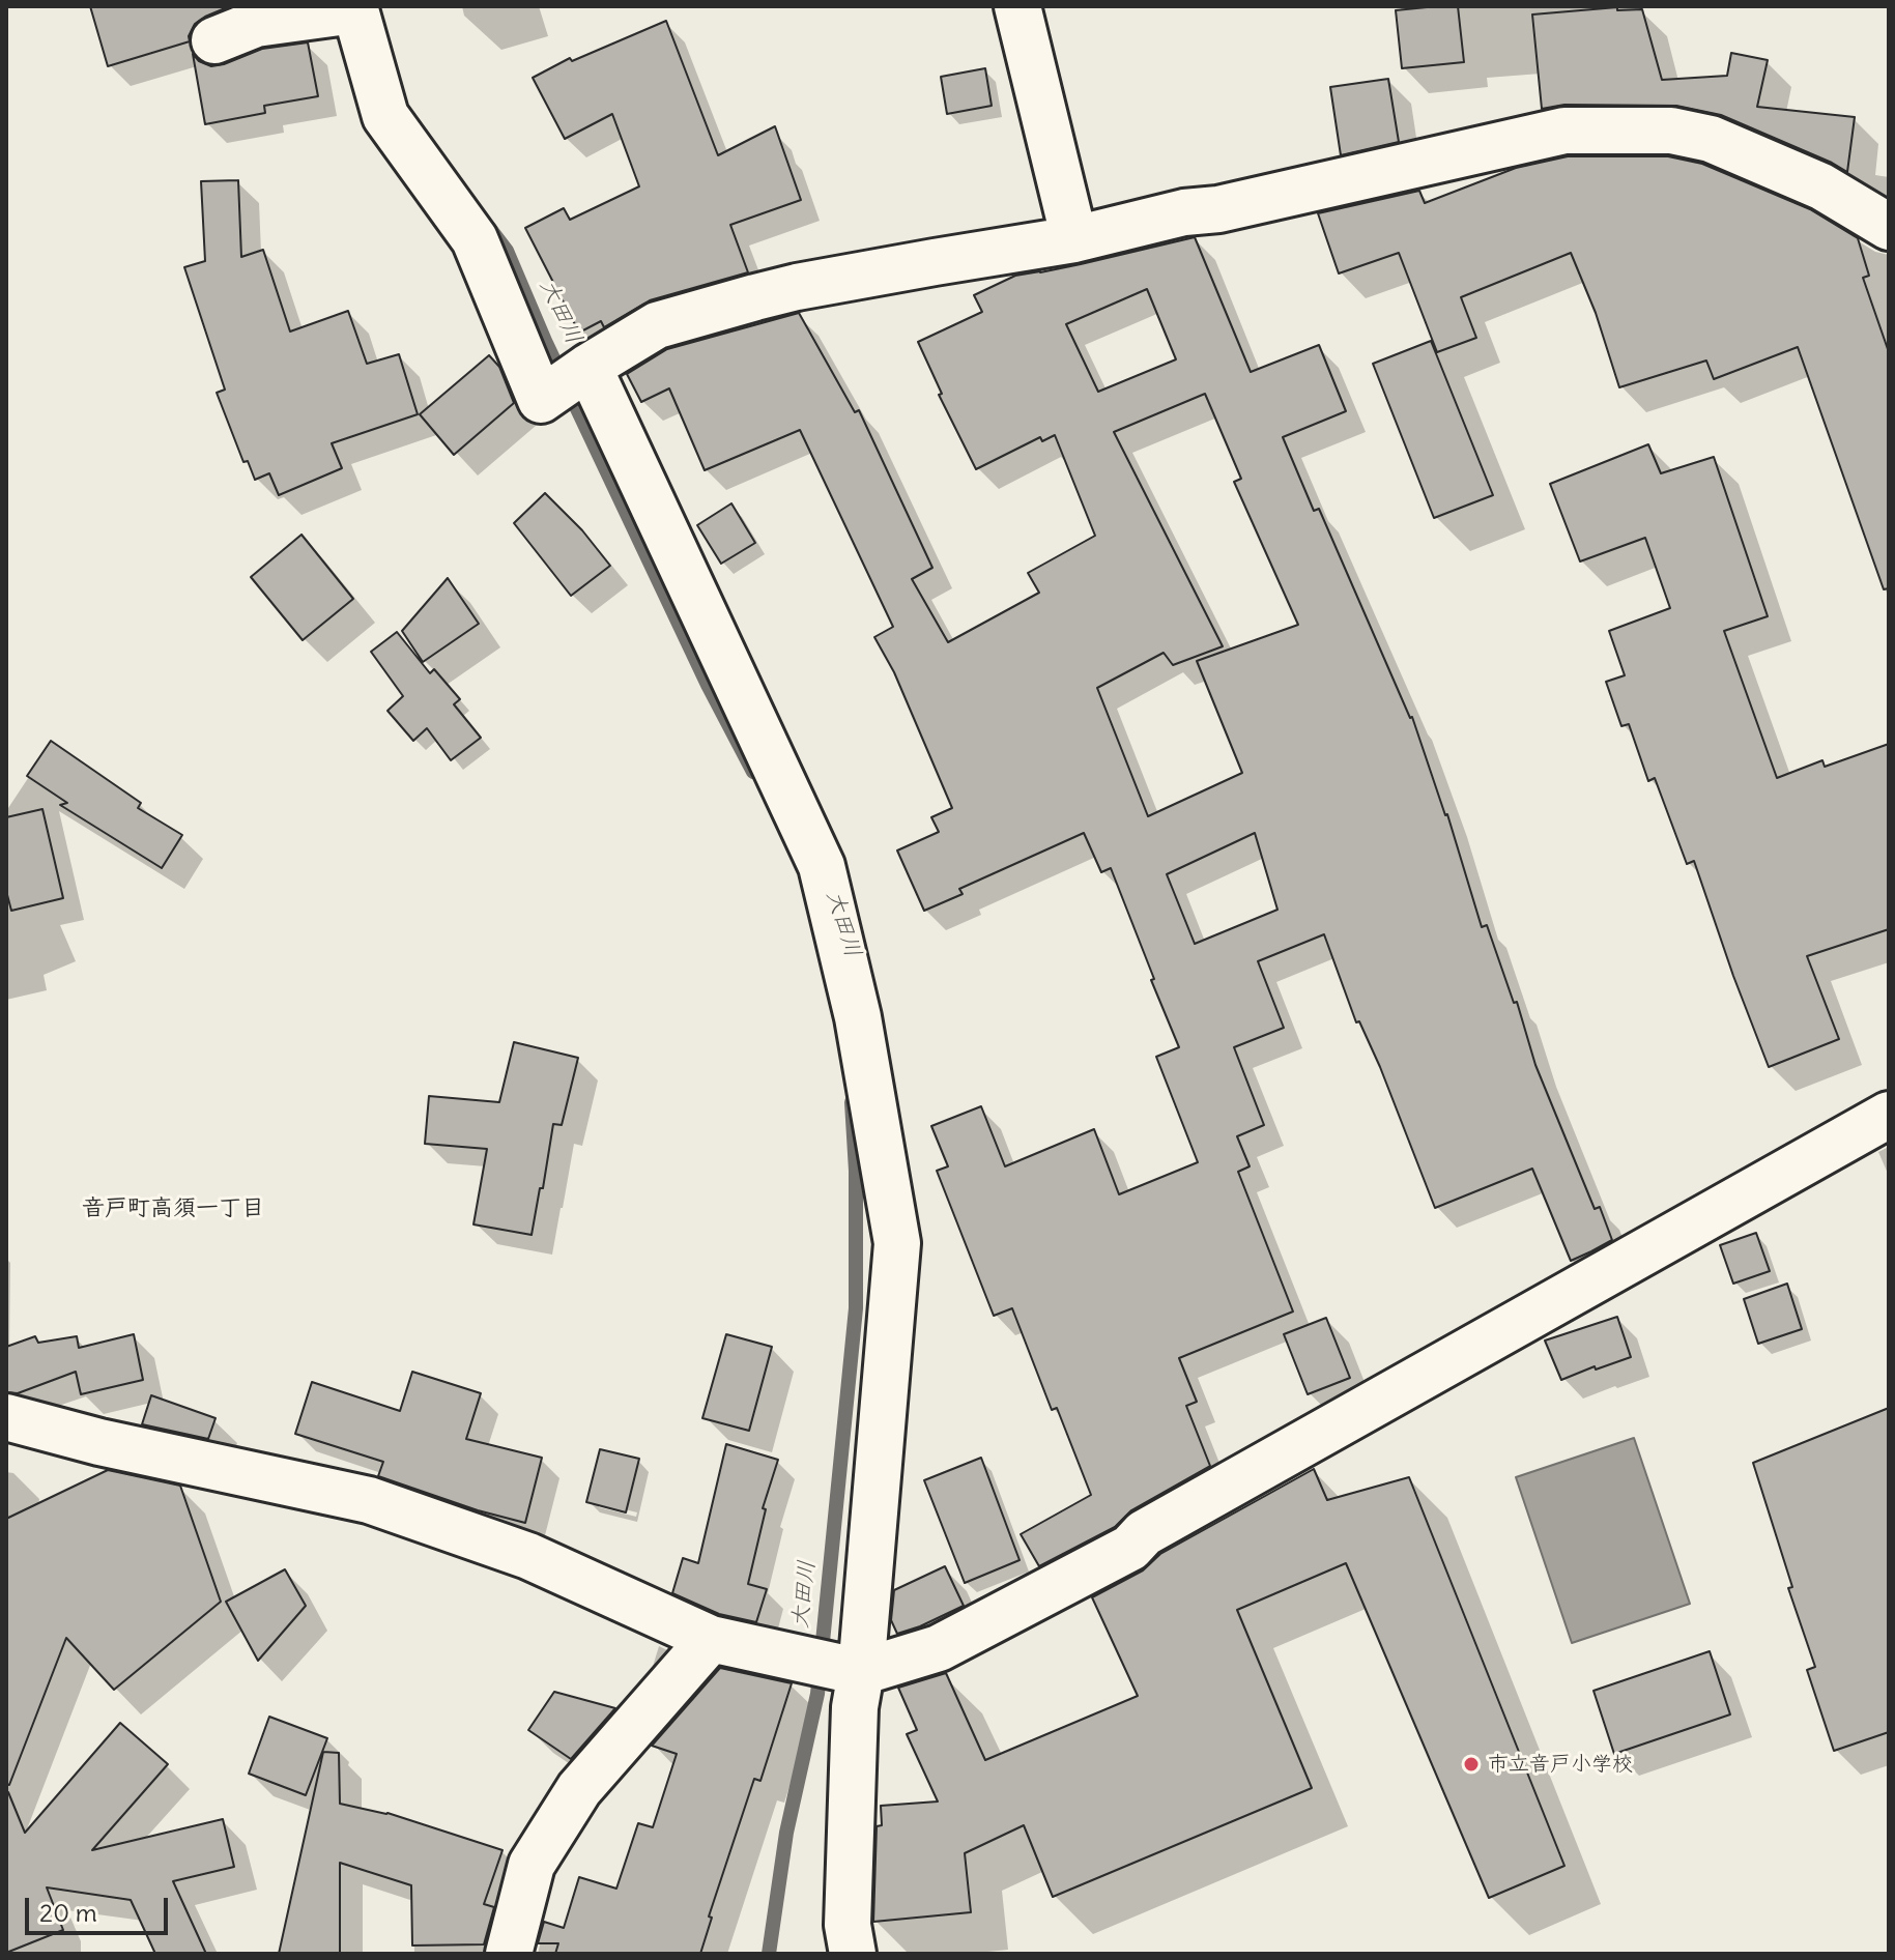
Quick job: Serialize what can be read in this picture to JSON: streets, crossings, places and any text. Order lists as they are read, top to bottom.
{
  "districts": ["音戸町高須一丁目"],
  "water": ["大田川"],
  "places": ["市立音戸小学校"],
  "scale_bar": "20 m"
}
